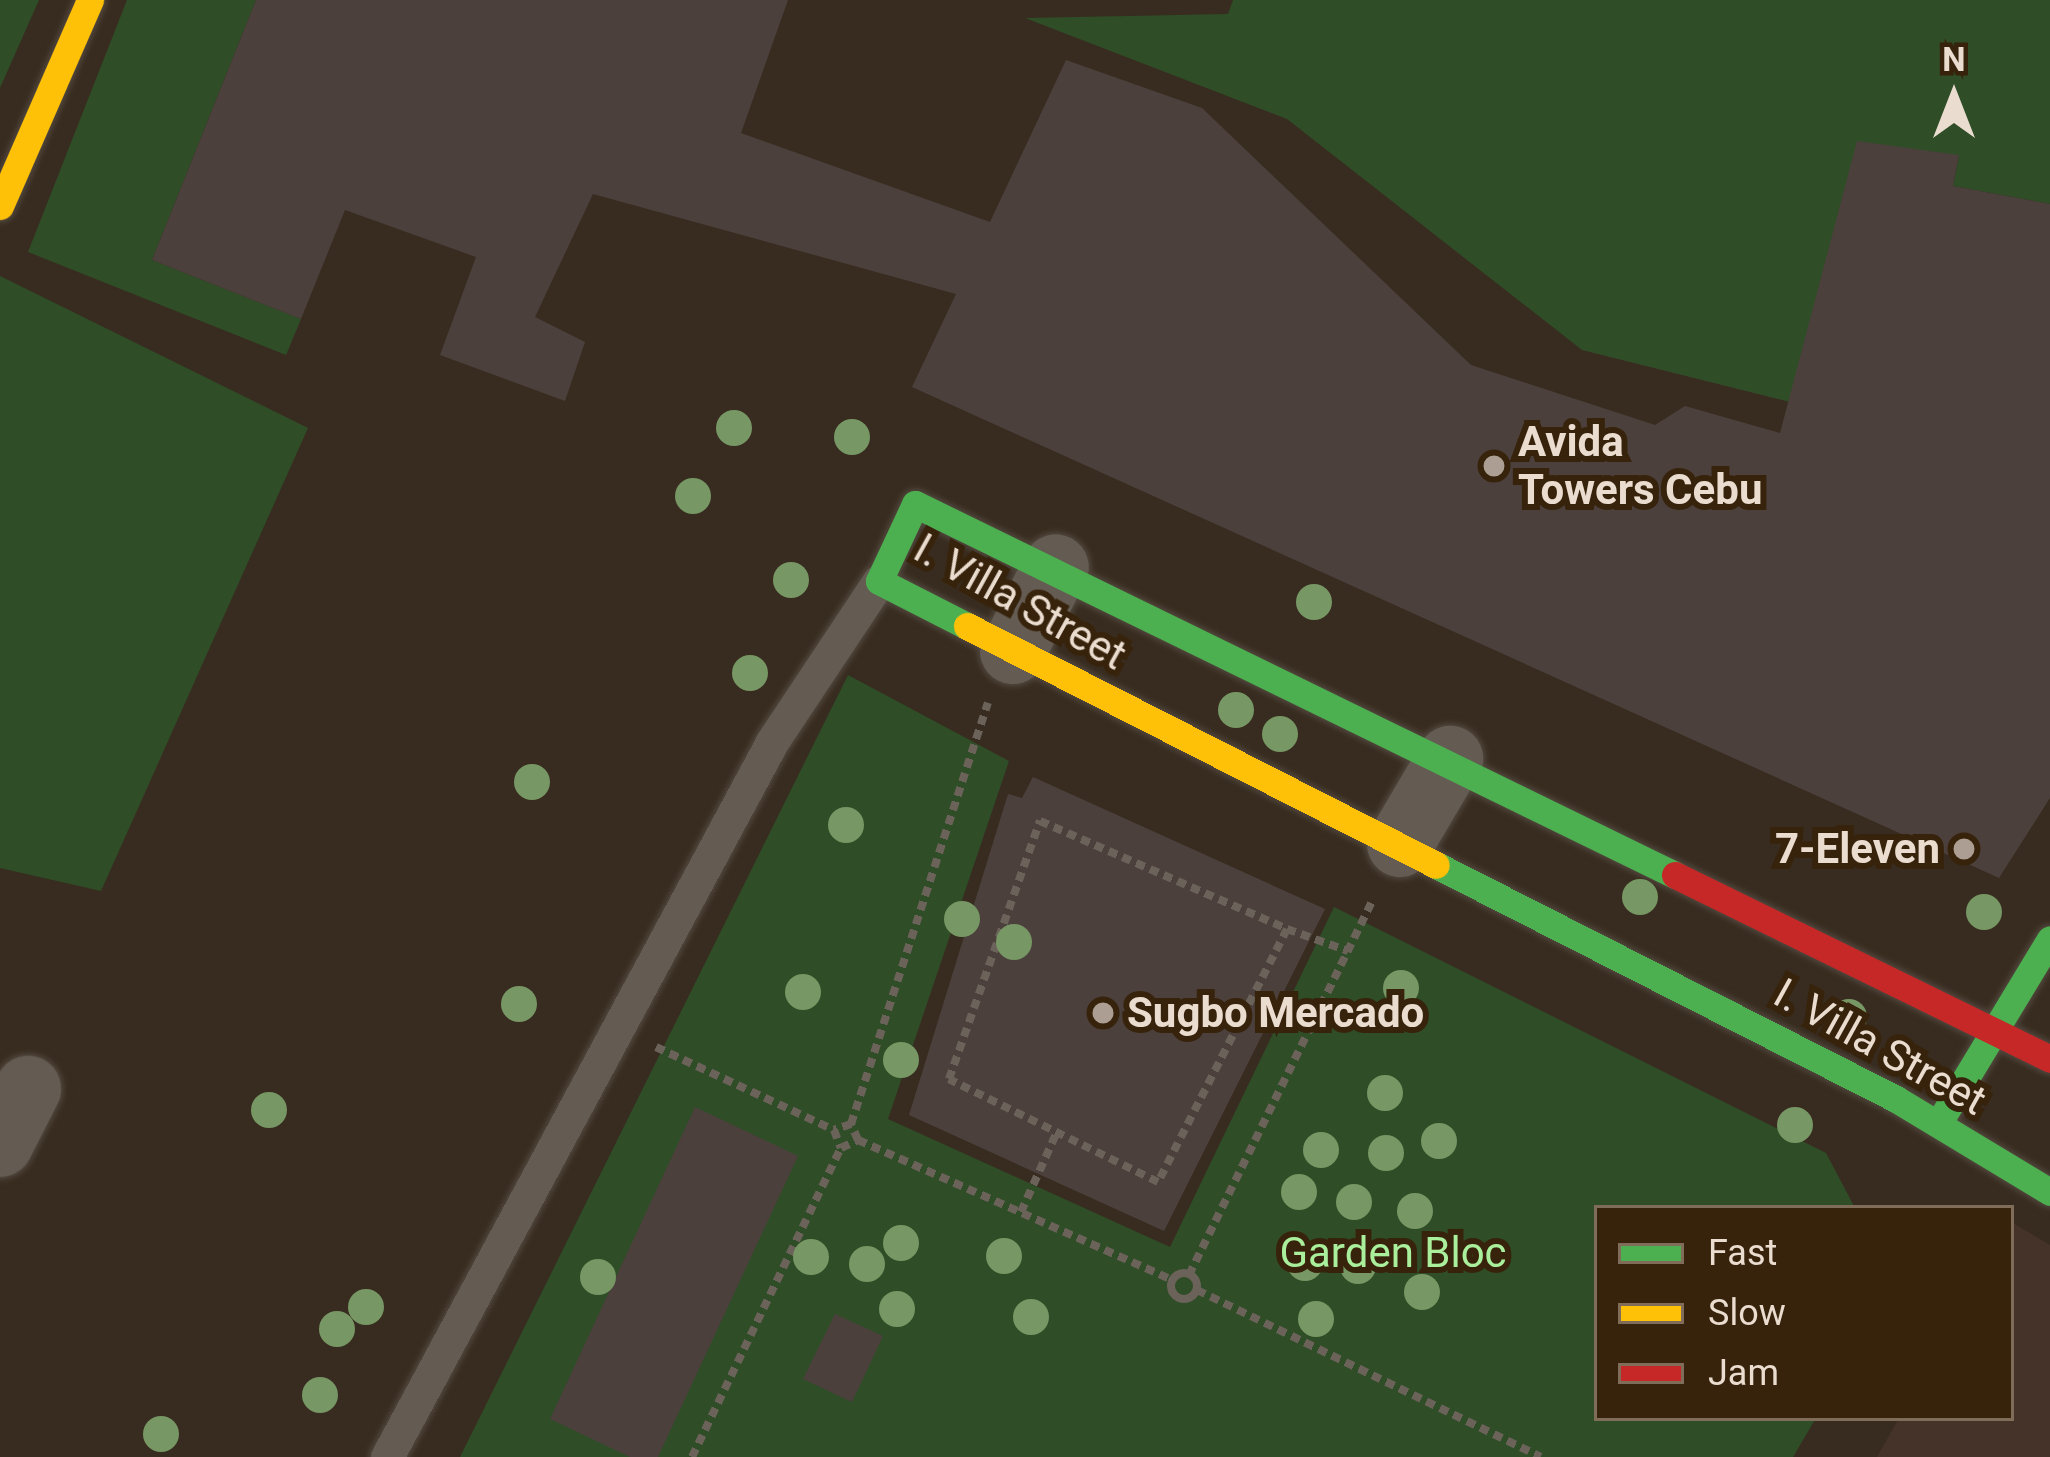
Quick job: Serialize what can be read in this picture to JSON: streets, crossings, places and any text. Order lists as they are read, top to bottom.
{
  "streets": {
    "street": ["I. Villa Street"]
  },
  "parks": ["Garden Bloc"],
  "places": ["Avida Towers Cebu", "7-Eleven", "Sugbo Mercado"],
  "legend": ["Fast", "Slow", "Jam"],
  "north": "top"
}
